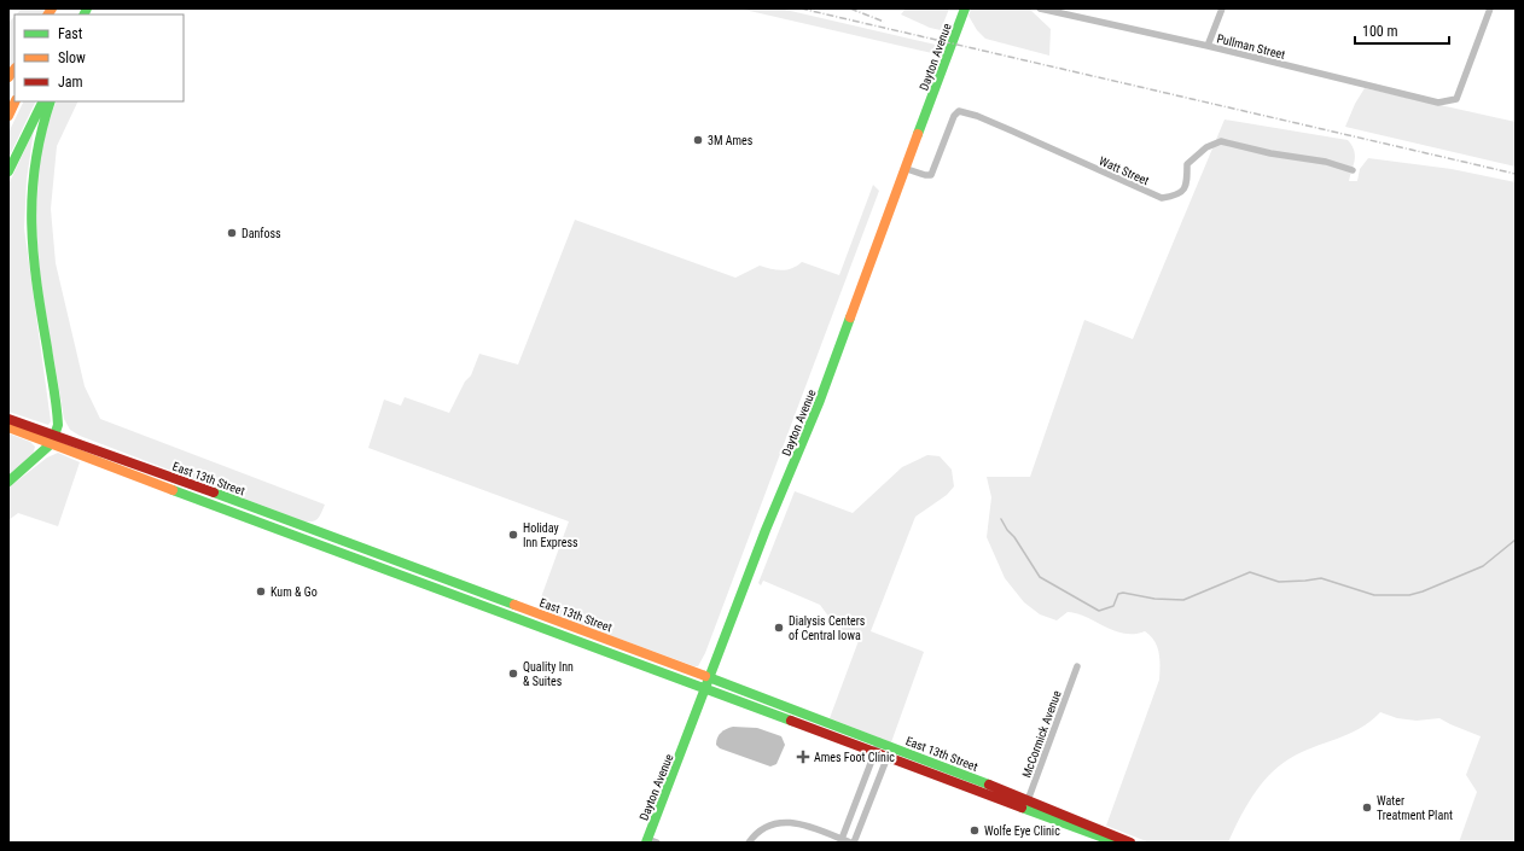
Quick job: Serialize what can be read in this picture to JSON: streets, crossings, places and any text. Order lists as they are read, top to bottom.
{
  "streets": {
    "main road": ["Dayton Avenue", "East 13th Street"],
    "street": ["Pullman Street", "Watt Street", "McCormick Avenue"]
  },
  "crossings": [
    ["Dayton Avenue", "Watt Street"],
    ["Dayton Avenue", "East 13th Street"],
    ["East 13th Street", "McCormick Avenue"]
  ],
  "places": {
    "other": [
      "3M Ames",
      "Danfoss",
      "Holiday Inn Express",
      "Kum & Go",
      "Dialysis Centers of Central Iowa",
      "Quality Inn & Suites",
      "Water Treatment Plant",
      "Wolfe Eye Clinic"
    ],
    "health": ["Ames Foot Clinic"]
  },
  "legend": ["Fast", "Slow", "Jam"],
  "scale_bar": "100 m"
}
